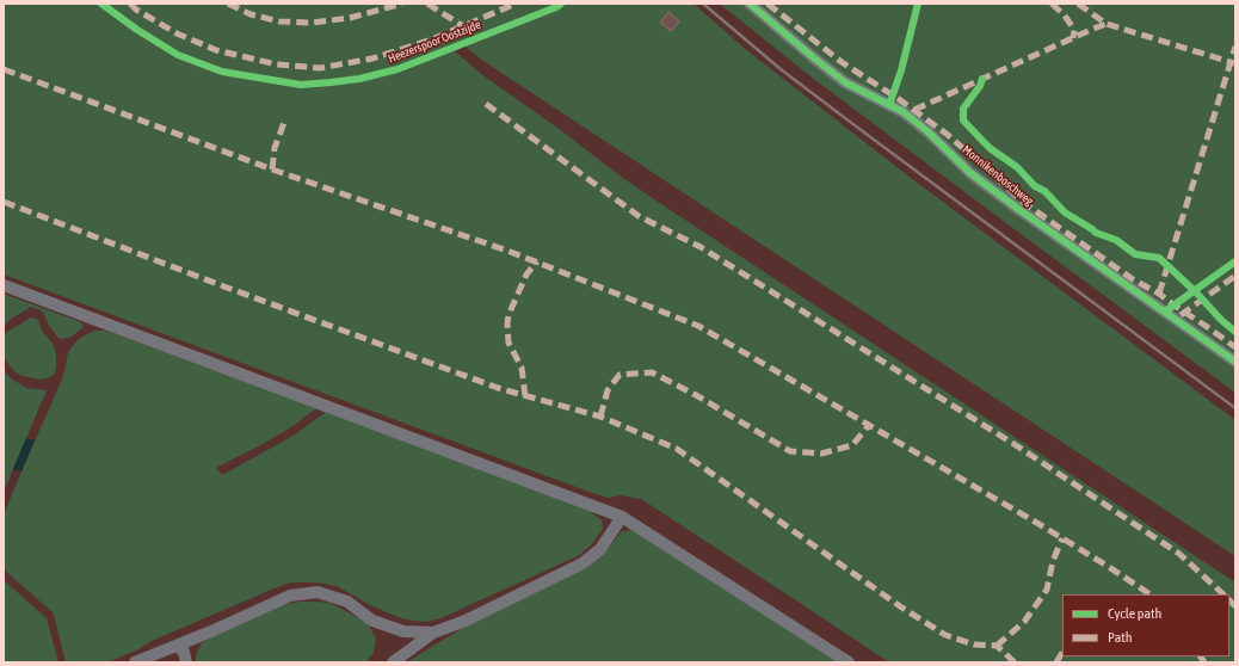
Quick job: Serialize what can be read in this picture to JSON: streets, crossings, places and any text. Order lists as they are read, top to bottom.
{
  "streets": {
    "street": ["Monnikenboschweg"],
    "cycle path": ["Heezerspoor Oostzijde"]
  },
  "legend": ["Cycle path", "Path"]
}
